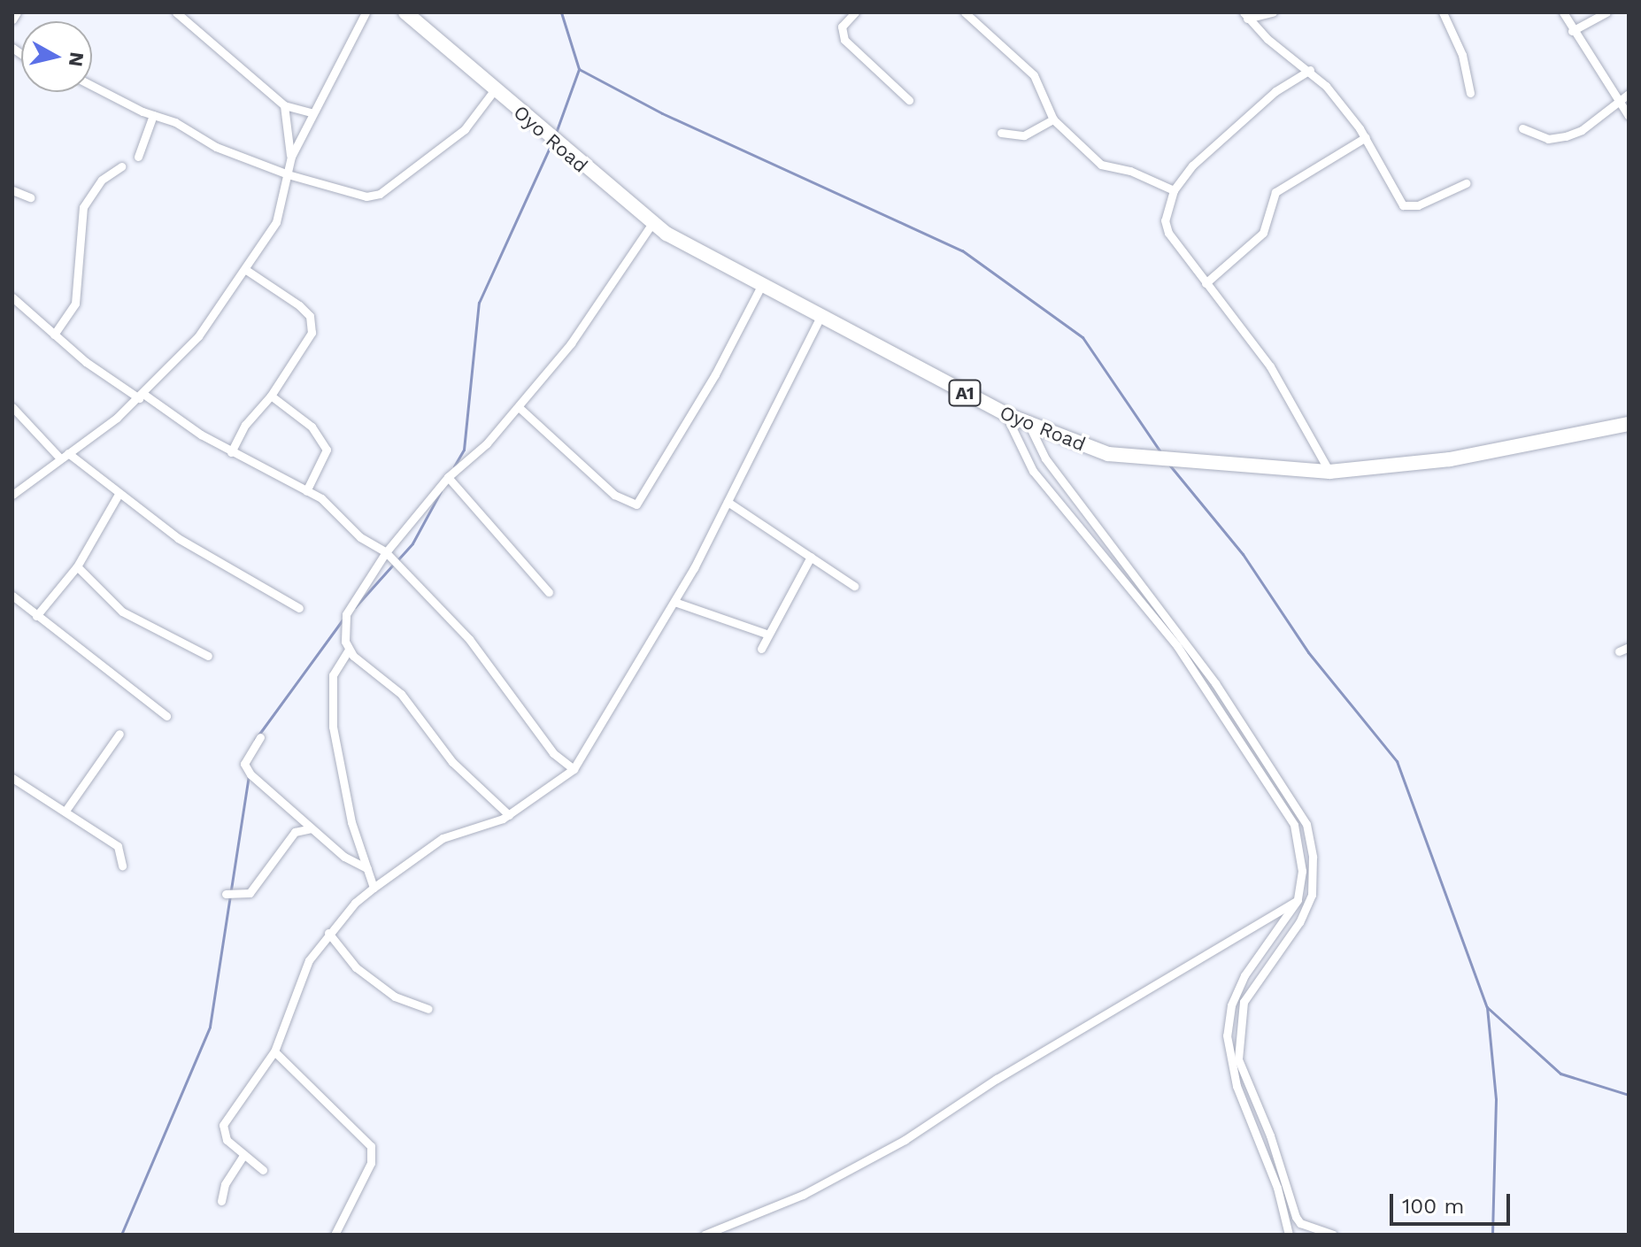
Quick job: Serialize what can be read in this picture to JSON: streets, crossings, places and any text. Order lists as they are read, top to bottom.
{
  "streets": {
    "highway": ["Oyo Road", "A1"]
  },
  "scale_bar": "100 m",
  "north": "right"
}
